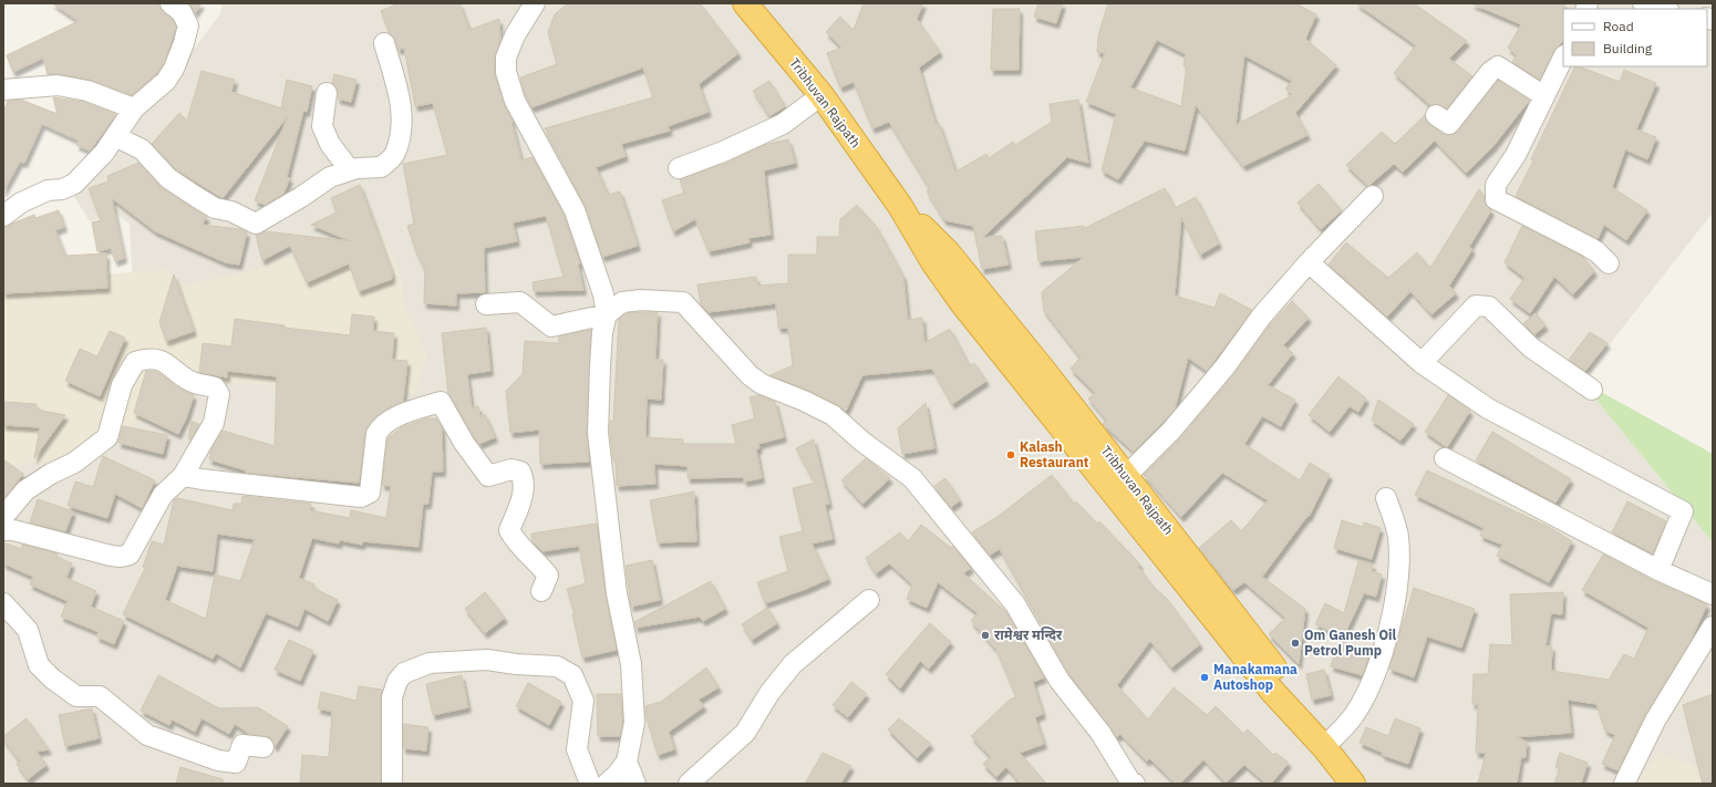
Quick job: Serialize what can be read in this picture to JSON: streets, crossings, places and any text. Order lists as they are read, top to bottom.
{
  "streets": {
    "highway": ["Tribhuvan Rajpath"]
  },
  "places": [
    "Kalash Restaurant",
    "रामेश्वर मन्दिर",
    "Om Ganesh Oil Petrol Pump",
    "Manakamana Autoshop"
  ],
  "legend": ["Road", "Building"]
}
